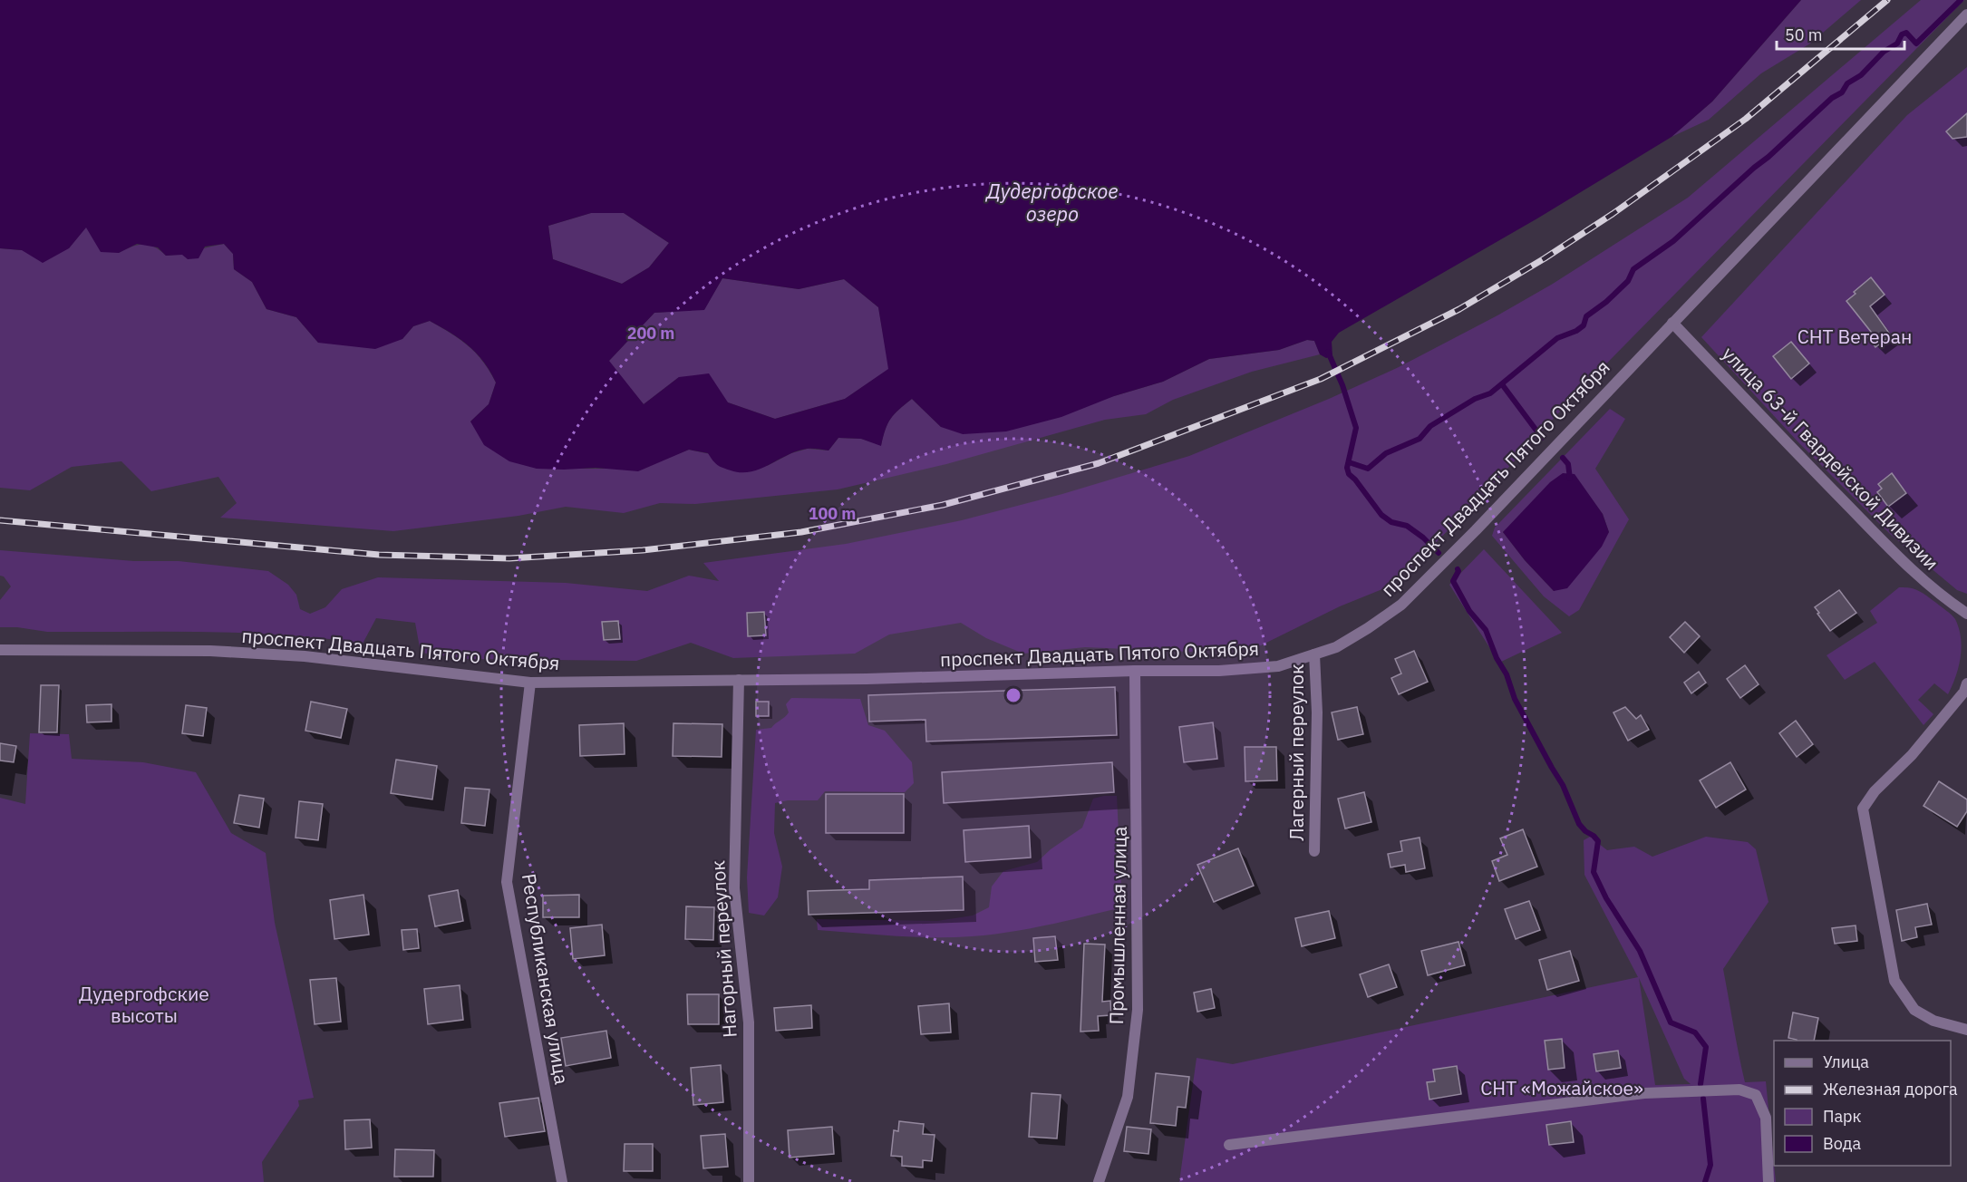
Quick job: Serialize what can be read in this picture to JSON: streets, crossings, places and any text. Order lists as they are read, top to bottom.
{
  "streets": {
    "street": [
      "улица 63-й Гвардейской Дивизии",
      "проспект Двадцать Пятого Октября",
      "Лагерный переулок",
      "Промышленная улица",
      "Нагорный переулок",
      "Республиканская улица"
    ]
  },
  "crossings": [
    ["улица 63-й Гвардейской Дивизии", "проспект Двадцать Пятого Октября"],
    ["проспект Двадцать Пятого Октября", "Лагерный переулок"],
    ["проспект Двадцать Пятого Октября", "Промышленная улица"],
    ["проспект Двадцать Пятого Октября", "Нагорный переулок"],
    ["проспект Двадцать Пятого Октября", "Республиканская улица"]
  ],
  "water": ["Дудергофское озеро"],
  "parks": ["СНТ Ветеран", "Дудергофские высоты", "СНТ «Можайское»"],
  "legend": [
    "Улица",
    "Железная дорога",
    "Парк",
    "Вода"
  ],
  "scale_bar": "50 m",
  "rings": ["200 m", "100 m"]
}
